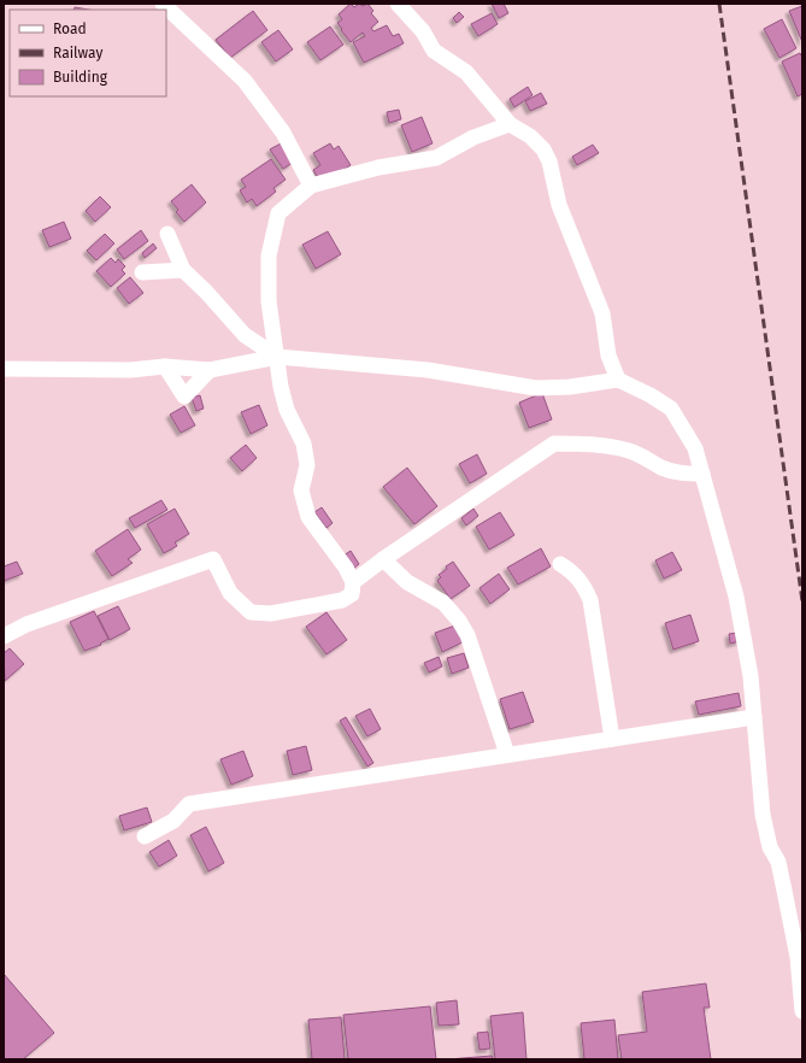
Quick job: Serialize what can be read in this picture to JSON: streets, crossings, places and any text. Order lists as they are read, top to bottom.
{
  "legend": ["Road", "Railway", "Building"]
}
